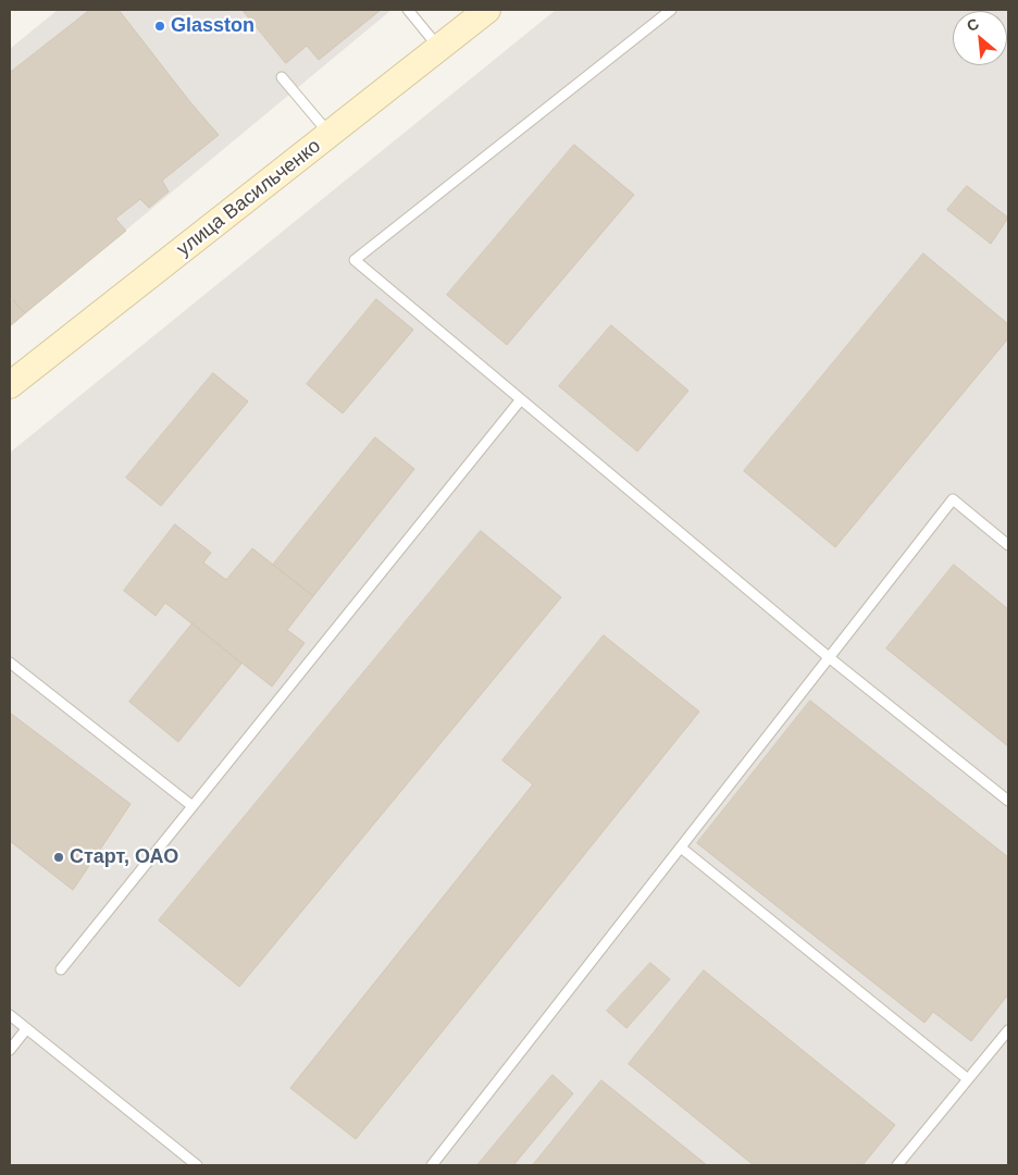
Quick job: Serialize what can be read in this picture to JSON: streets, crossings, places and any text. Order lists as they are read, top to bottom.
{
  "streets": {
    "main road": ["улица Васильченко"]
  },
  "places": ["Glasston", "Старт, ОАО"],
  "north": "top left"
}
